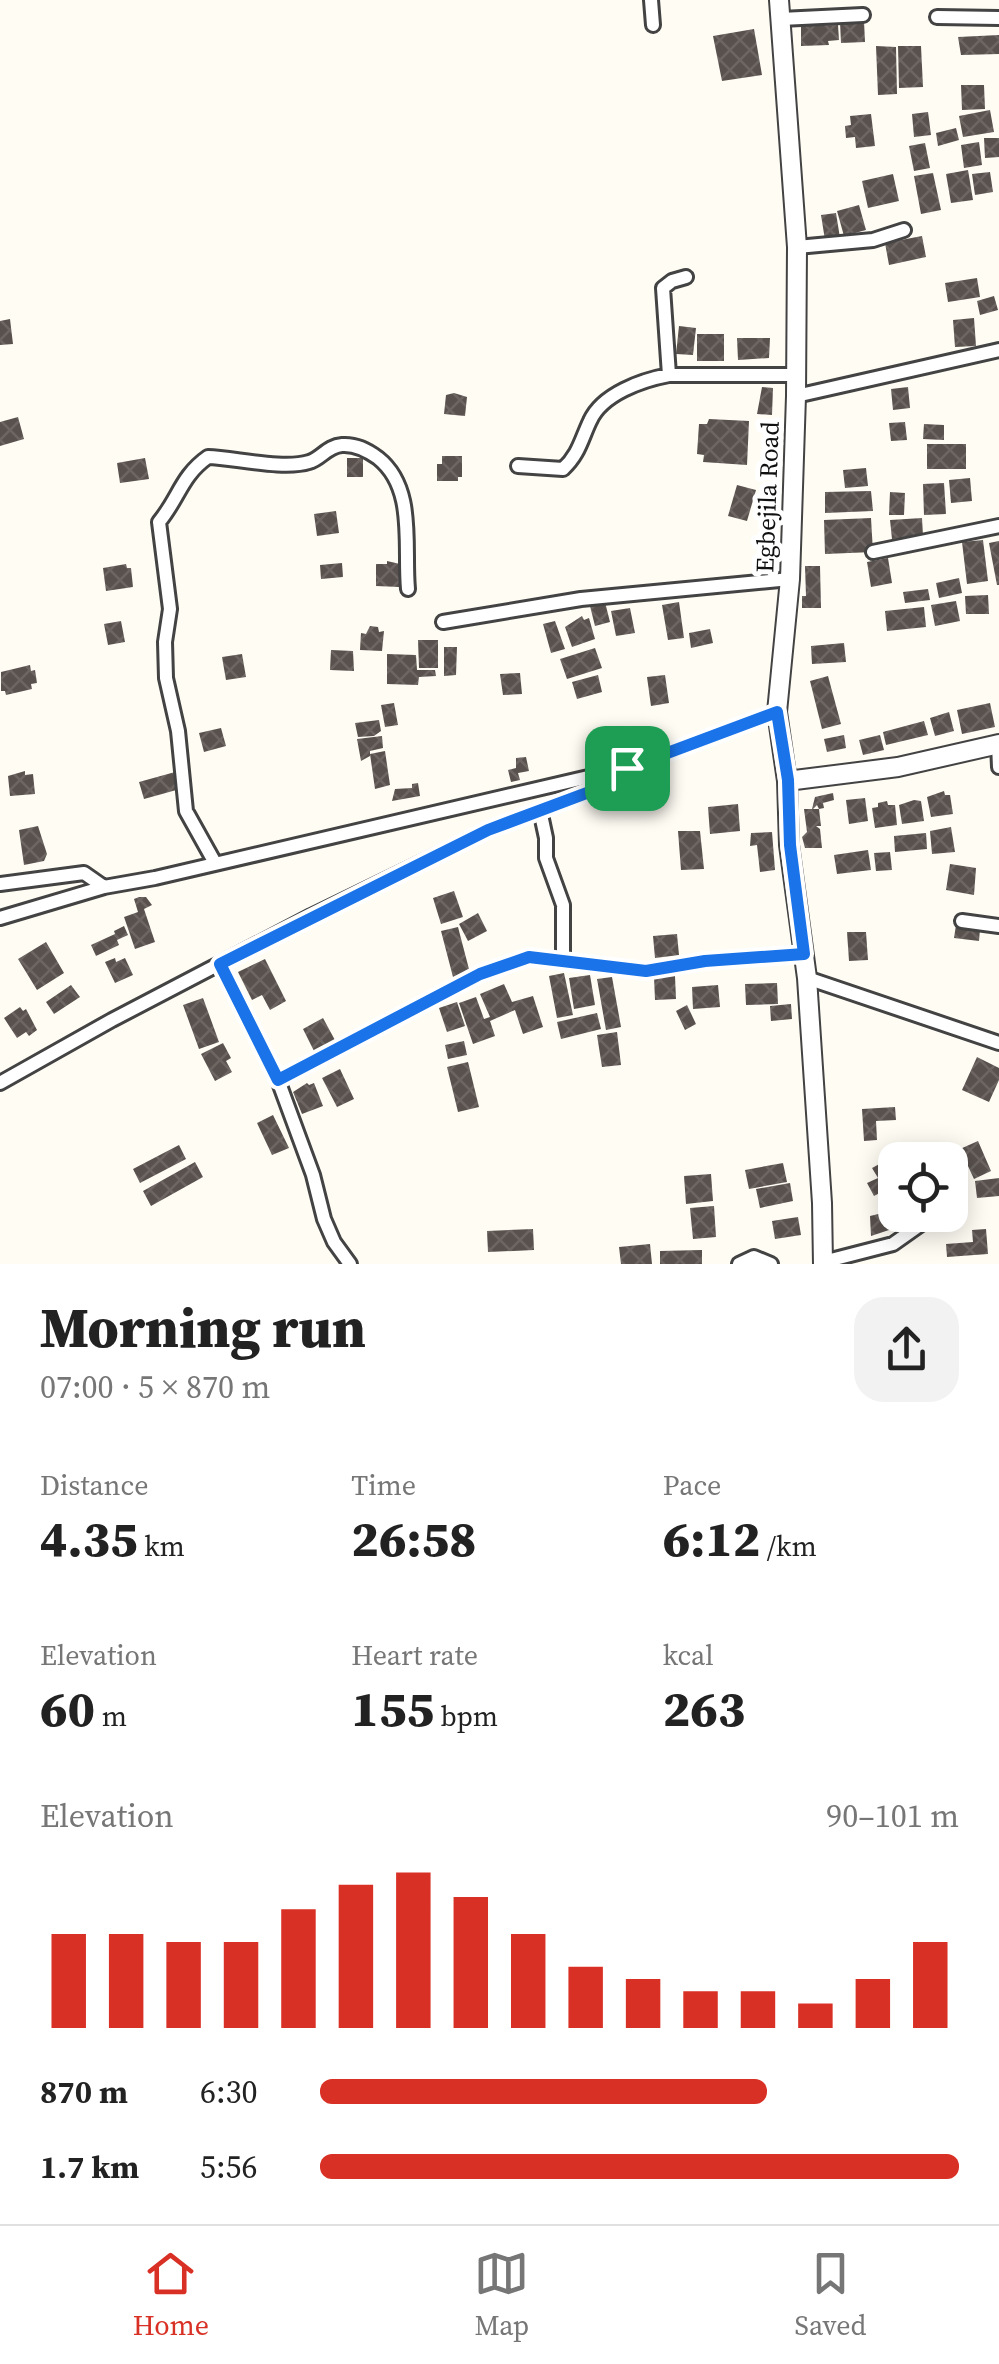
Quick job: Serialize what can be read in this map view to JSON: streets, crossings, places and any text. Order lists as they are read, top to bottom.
{
  "streets": {
    "street": ["Egbejila Road"]
  },
  "page": {
    "heading": ["Morning run", "07:00 · 5 × 870 m"],
    "stats": [
      ["Distance", "4.35 km"],
      ["Time", "26:58"],
      ["Pace", "6:12 /km"],
      ["Elevation", "60 m"],
      ["Heart rate", "155 bpm"],
      ["kcal", "263"]
    ],
    "chart": ["Elevation", "90–101 m"],
    "list": [
      {
        "name": "870 m",
        "note": "6:30"
      },
      {
        "name": "1.7 km",
        "note": "5:56"
      }
    ],
    "tabs": ["Home", "Map", "Saved"]
  }
}
